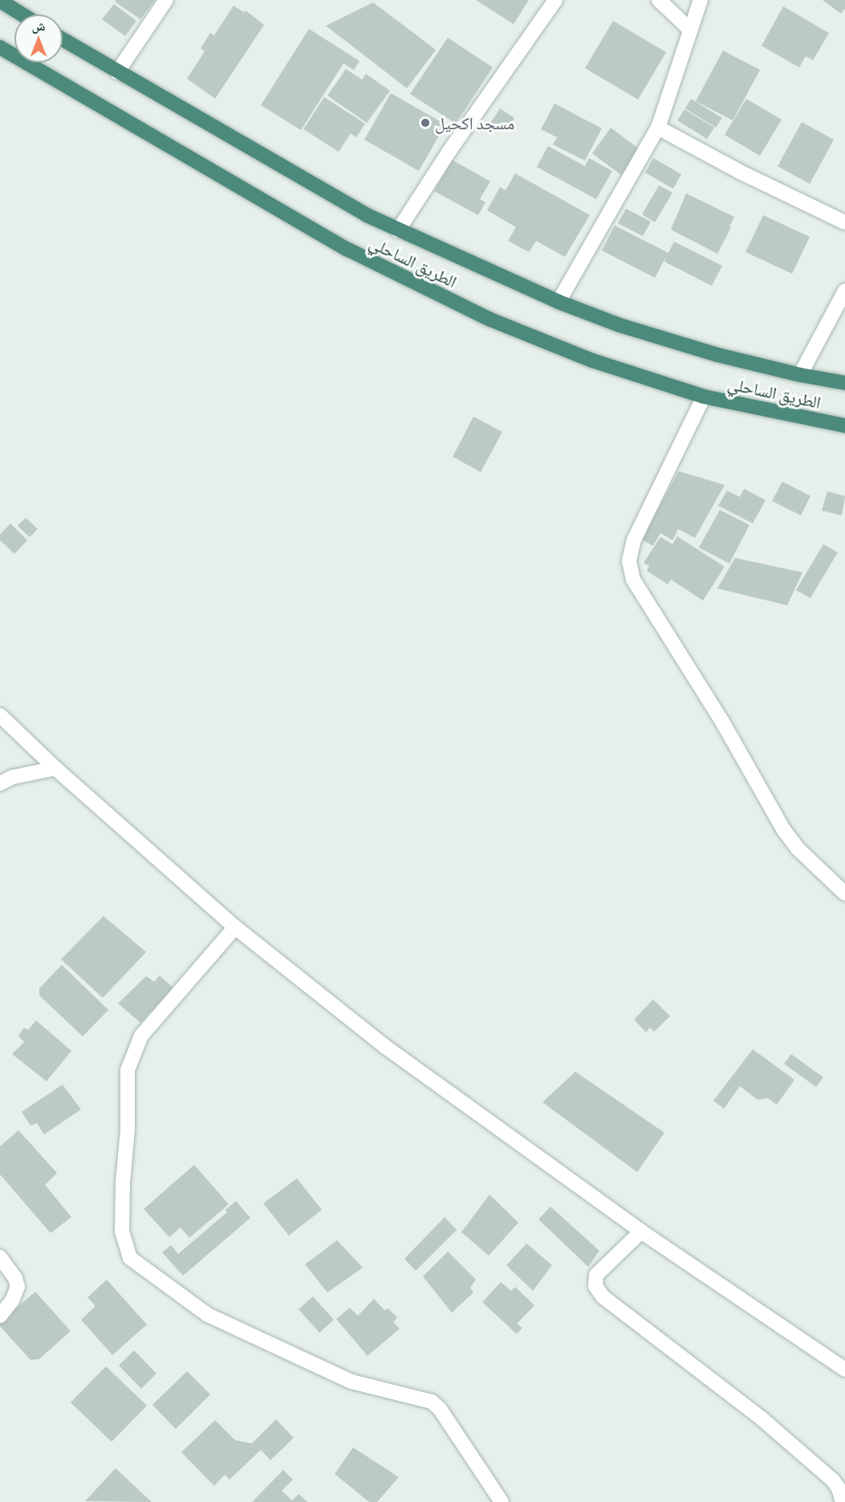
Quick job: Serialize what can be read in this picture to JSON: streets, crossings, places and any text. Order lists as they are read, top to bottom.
{
  "streets": {
    "highway": ["الطريق الساحلي"]
  },
  "places": ["مسجد اكحيل"],
  "north": "top"
}
